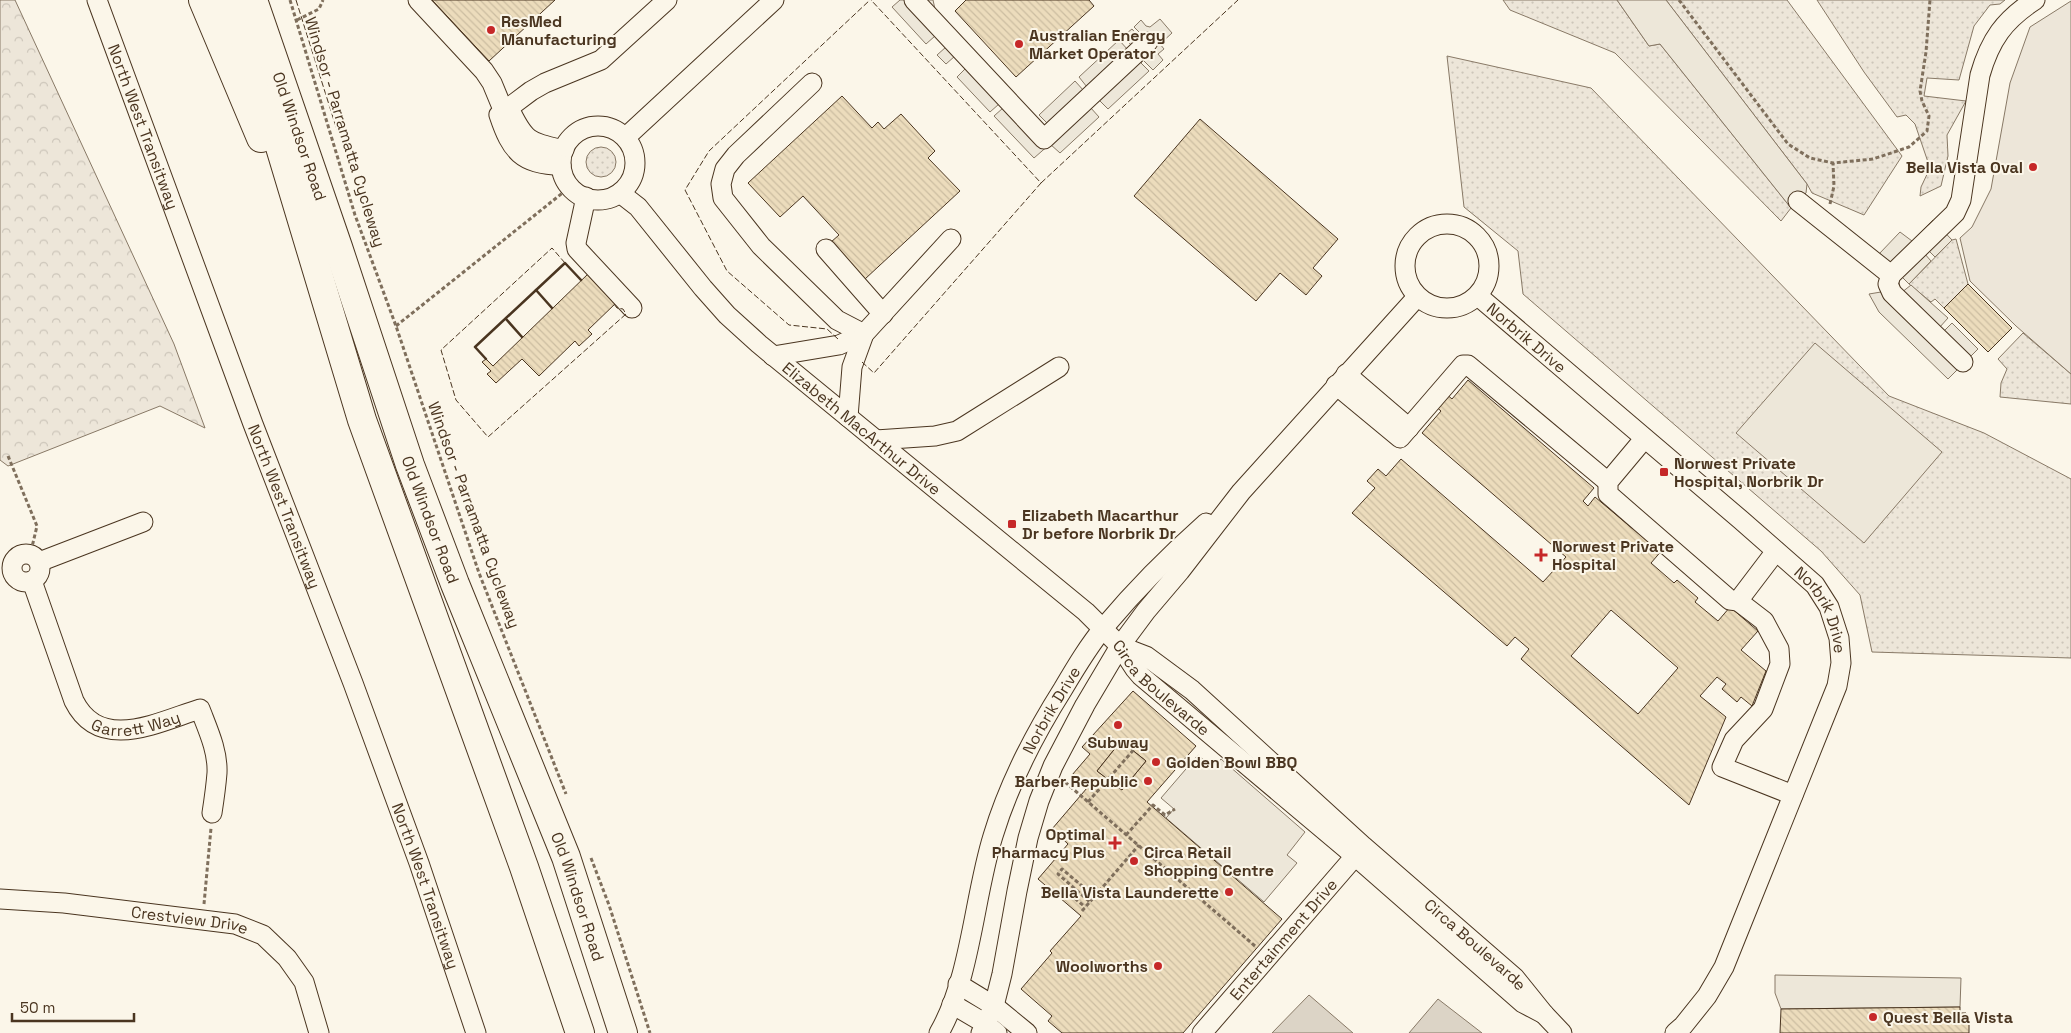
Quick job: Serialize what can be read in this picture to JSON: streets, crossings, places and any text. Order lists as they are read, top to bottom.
{
  "streets": {
    "highway": ["Old Windsor Road"],
    "street": [
      "North West Transitway",
      "Norbrik Drive",
      "Elizabeth MacArthur Drive",
      "Circa Boulevarde",
      "Garrett Way",
      "Crestview Drive",
      "Entertainment Drive"
    ],
    "path": ["Windsor - Parramatta Cycleway"]
  },
  "crossings": [
    ["Norbrik Drive", "Elizabeth MacArthur Drive"],
    ["Norbrik Drive", "Circa Boulevarde"],
    ["Elizabeth MacArthur Drive", "Circa Boulevarde"],
    ["Circa Boulevarde", "Entertainment Drive"]
  ],
  "places": {
    "other": [
      "ResMed Manufacturing",
      "Australian Energy Market Operator",
      "Bella Vista Oval",
      "Subway",
      "Golden Bowl BBQ",
      "Barber Republic",
      "Circa Retail Shopping Centre",
      "Bella Vista Launderette",
      "Woolworths",
      "Quest Bella Vista"
    ],
    "transit": ["Norwest Private Hospital, Norbrik Dr", "Elizabeth Macarthur Dr before Norbrik Dr"],
    "health": ["Norwest Private Hospital", "Optimal Pharmacy Plus"]
  },
  "scale_bar": "50 m"
}
